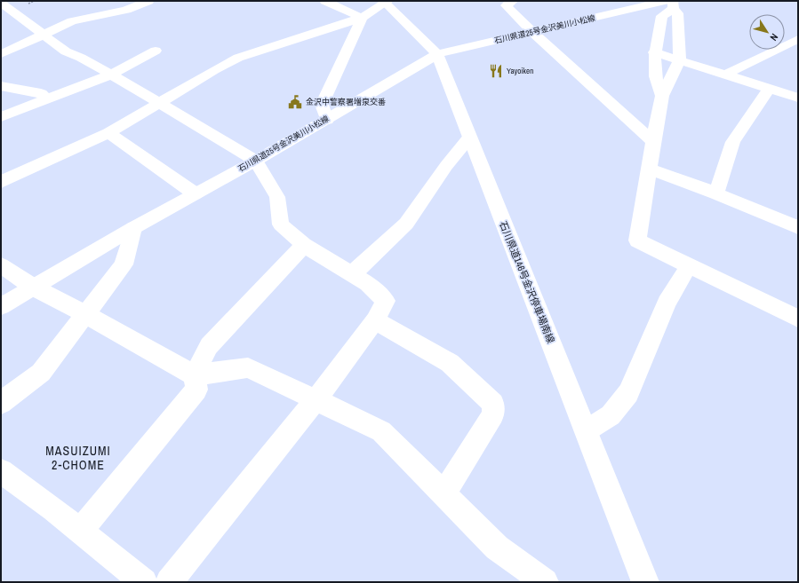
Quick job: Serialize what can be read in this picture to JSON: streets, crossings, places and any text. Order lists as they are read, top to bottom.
{
  "streets": {
    "street": ["石川県道25号金沢美川小松線", "石川県道146号金沢停車場南線"]
  },
  "crossings": [
    ["石川県道25号金沢美川小松線", "石川県道146号金沢停車場南線"]
  ],
  "districts": ["MASUIZUMI 2-CHOME"],
  "places": {
    "restaurant": ["Yayoiken"],
    "public building": ["金沢中警察署増泉交番"]
  },
  "north": "bottom right"
}
